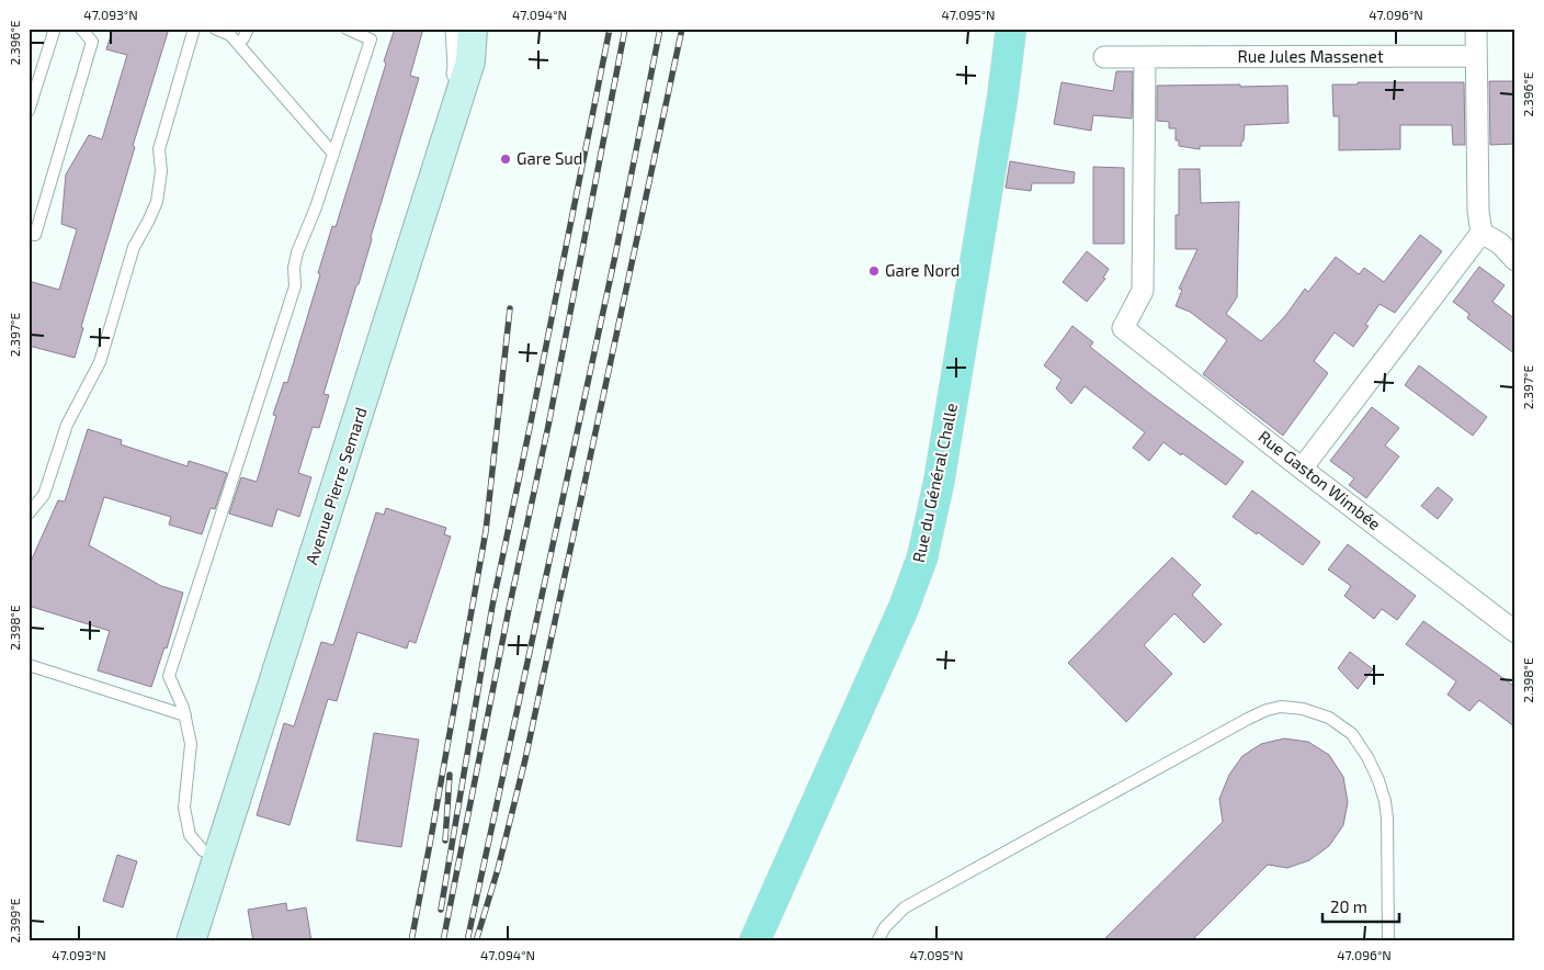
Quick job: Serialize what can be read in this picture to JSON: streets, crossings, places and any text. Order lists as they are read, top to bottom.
{
  "streets": {
    "main road": ["Rue du Général Challe", "Avenue Pierre Semard"],
    "street": ["Rue Jules Massenet", "Rue Gaston Wimbée"]
  },
  "crossings": [
    ["Rue Jules Massenet", "Rue Gaston Wimbée"]
  ],
  "places": ["Gare Sud", "Gare Nord"],
  "scale_bar": "20 m",
  "coordinates": [
    "47.093°N",
    "47.094°N",
    "47.095°N",
    "47.096°N",
    "2.396°E",
    "2.397°E",
    "2.398°E",
    "2.399°E"
  ]
}
